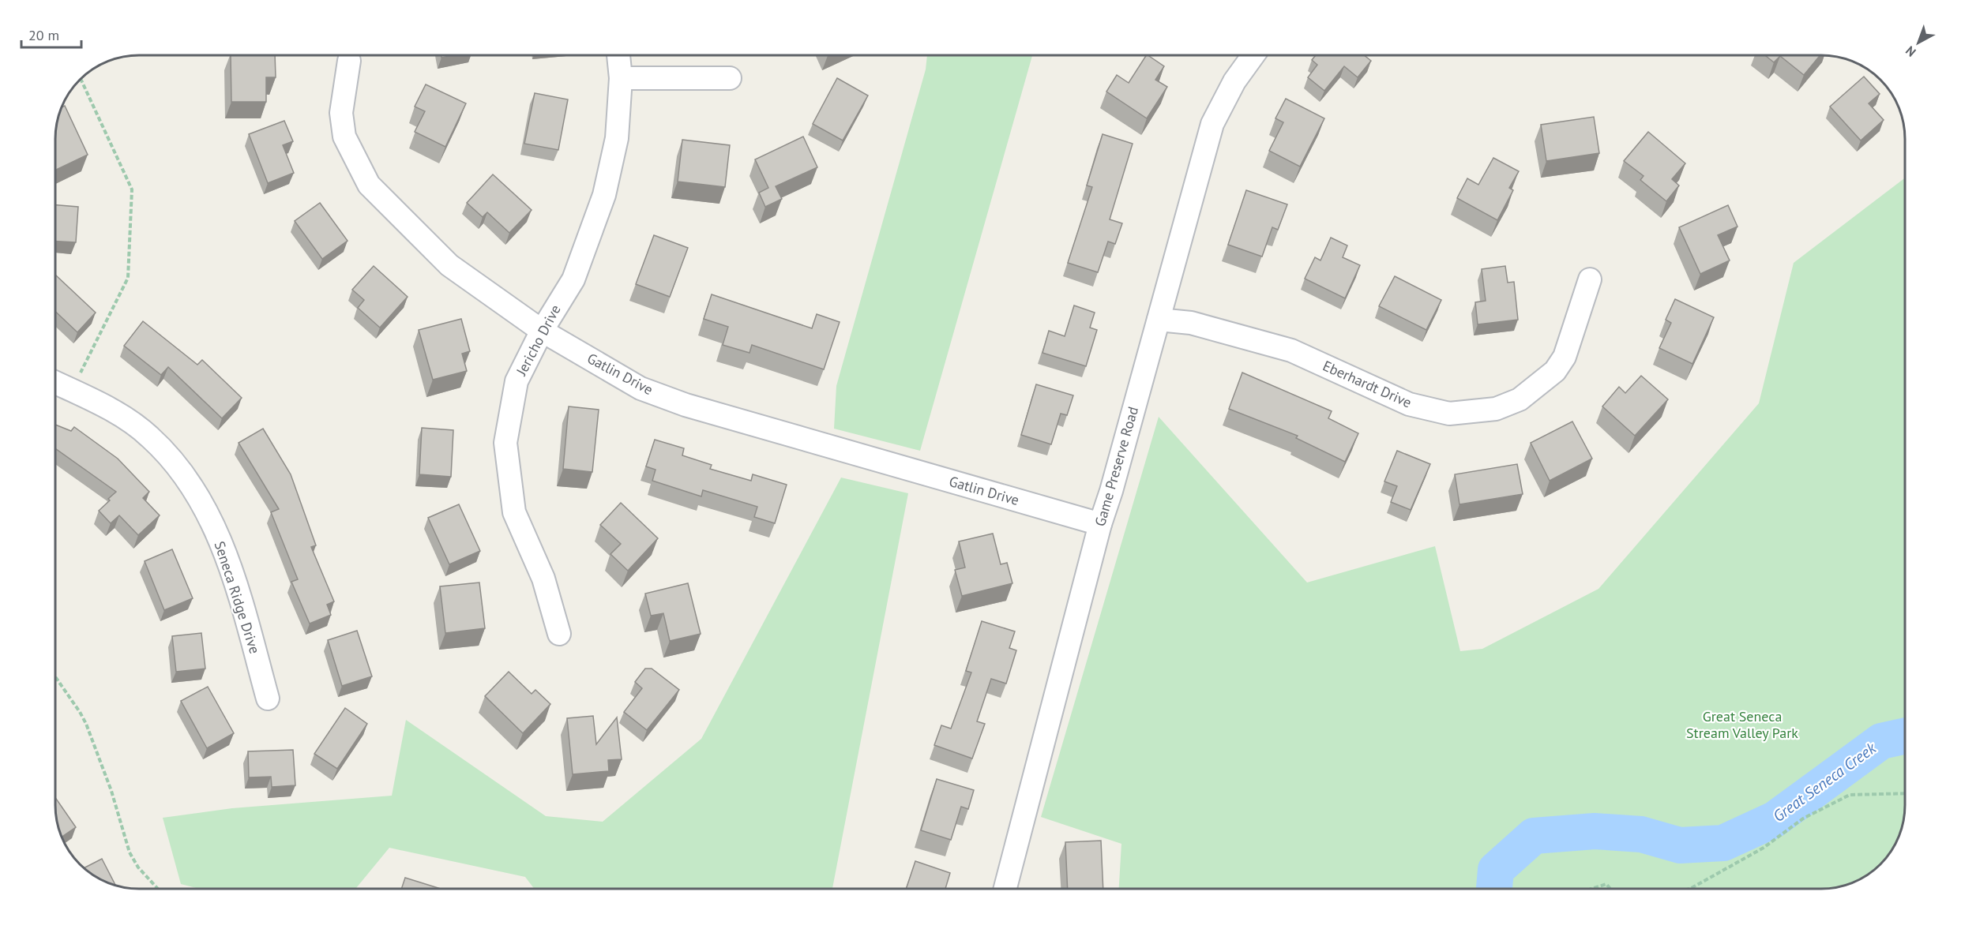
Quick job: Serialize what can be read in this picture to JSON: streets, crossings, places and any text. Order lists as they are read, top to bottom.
{
  "streets": {
    "street": [
      "Jericho Drive",
      "Gatlin Drive",
      "Eberhardt Drive",
      "Game Preserve Road",
      "Seneca Ridge Drive"
    ]
  },
  "crossings": [
    ["Jericho Drive", "Gatlin Drive"],
    ["Gatlin Drive", "Game Preserve Road"],
    ["Eberhardt Drive", "Game Preserve Road"]
  ],
  "water": ["Great Seneca Creek"],
  "parks": ["Great Seneca Stream Valley Park"],
  "scale_bar": "20 m",
  "north": "bottom left"
}
